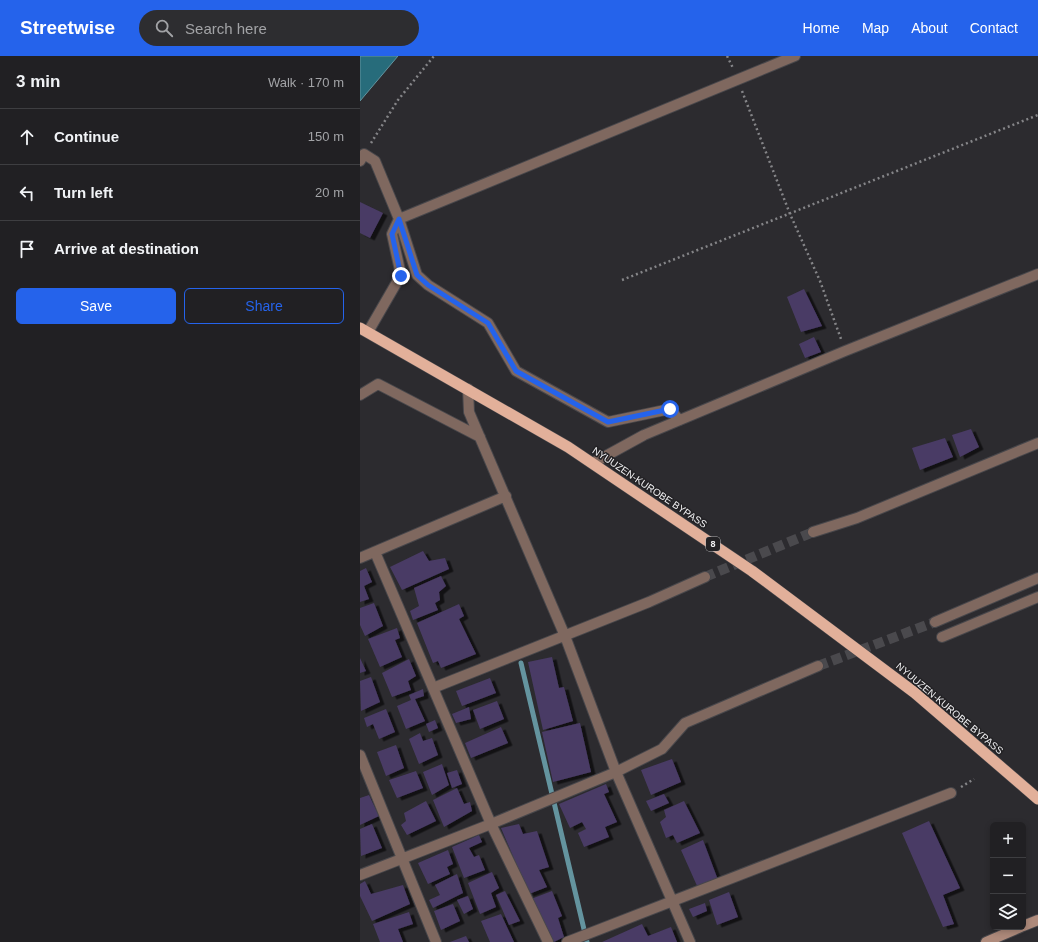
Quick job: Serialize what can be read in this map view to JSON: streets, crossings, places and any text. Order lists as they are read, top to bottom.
{
  "streets": {
    "highway": ["NYUUZEN-KUROBE BYPASS", "8"]
  },
  "page": {
    "header": "Streetwise",
    "search": "Search here",
    "nav": [
      "Home",
      "Map",
      "About",
      "Contact"
    ],
    "heading": ["3 min", "Walk · 170 m"],
    "list": [
      ["Continue", "150 m"],
      ["Turn left", "20 m"],
      "Arrive at destination"
    ],
    "buttons": ["Save", "Share"],
    "map_buttons": ["+", "−"]
  }
}
